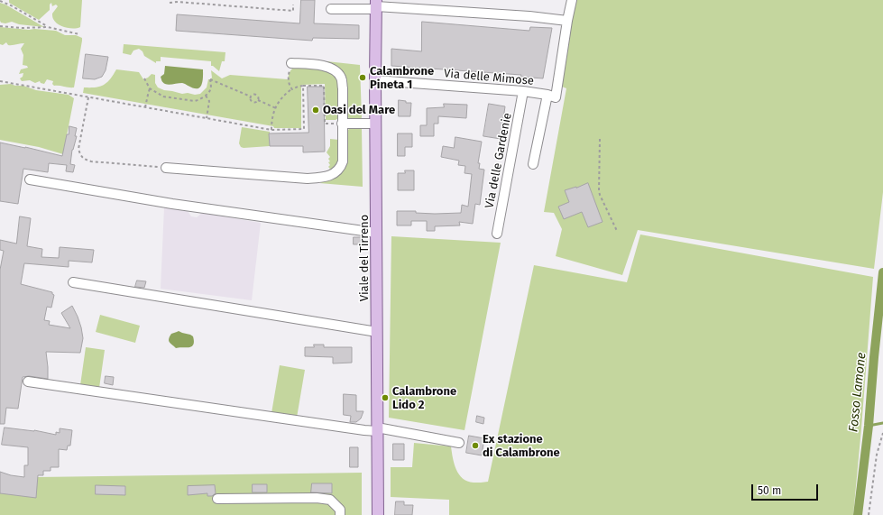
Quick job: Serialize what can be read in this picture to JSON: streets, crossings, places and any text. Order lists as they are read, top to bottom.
{
  "streets": {
    "main road": ["Viale del Tirreno"],
    "street": ["Via delle Mimose", "Via delle Gardenie"]
  },
  "crossings": [
    ["Via delle Mimose", "Via delle Gardenie"],
    ["Via delle Mimose", "Viale del Tirreno"]
  ],
  "water": ["Fosso Lamone"],
  "places": [
    "Calambrone Pineta 1",
    "Oasi del Mare",
    "Calambrone Lido 2",
    "Ex stazione di Calambrone"
  ],
  "scale_bar": "50 m"
}
